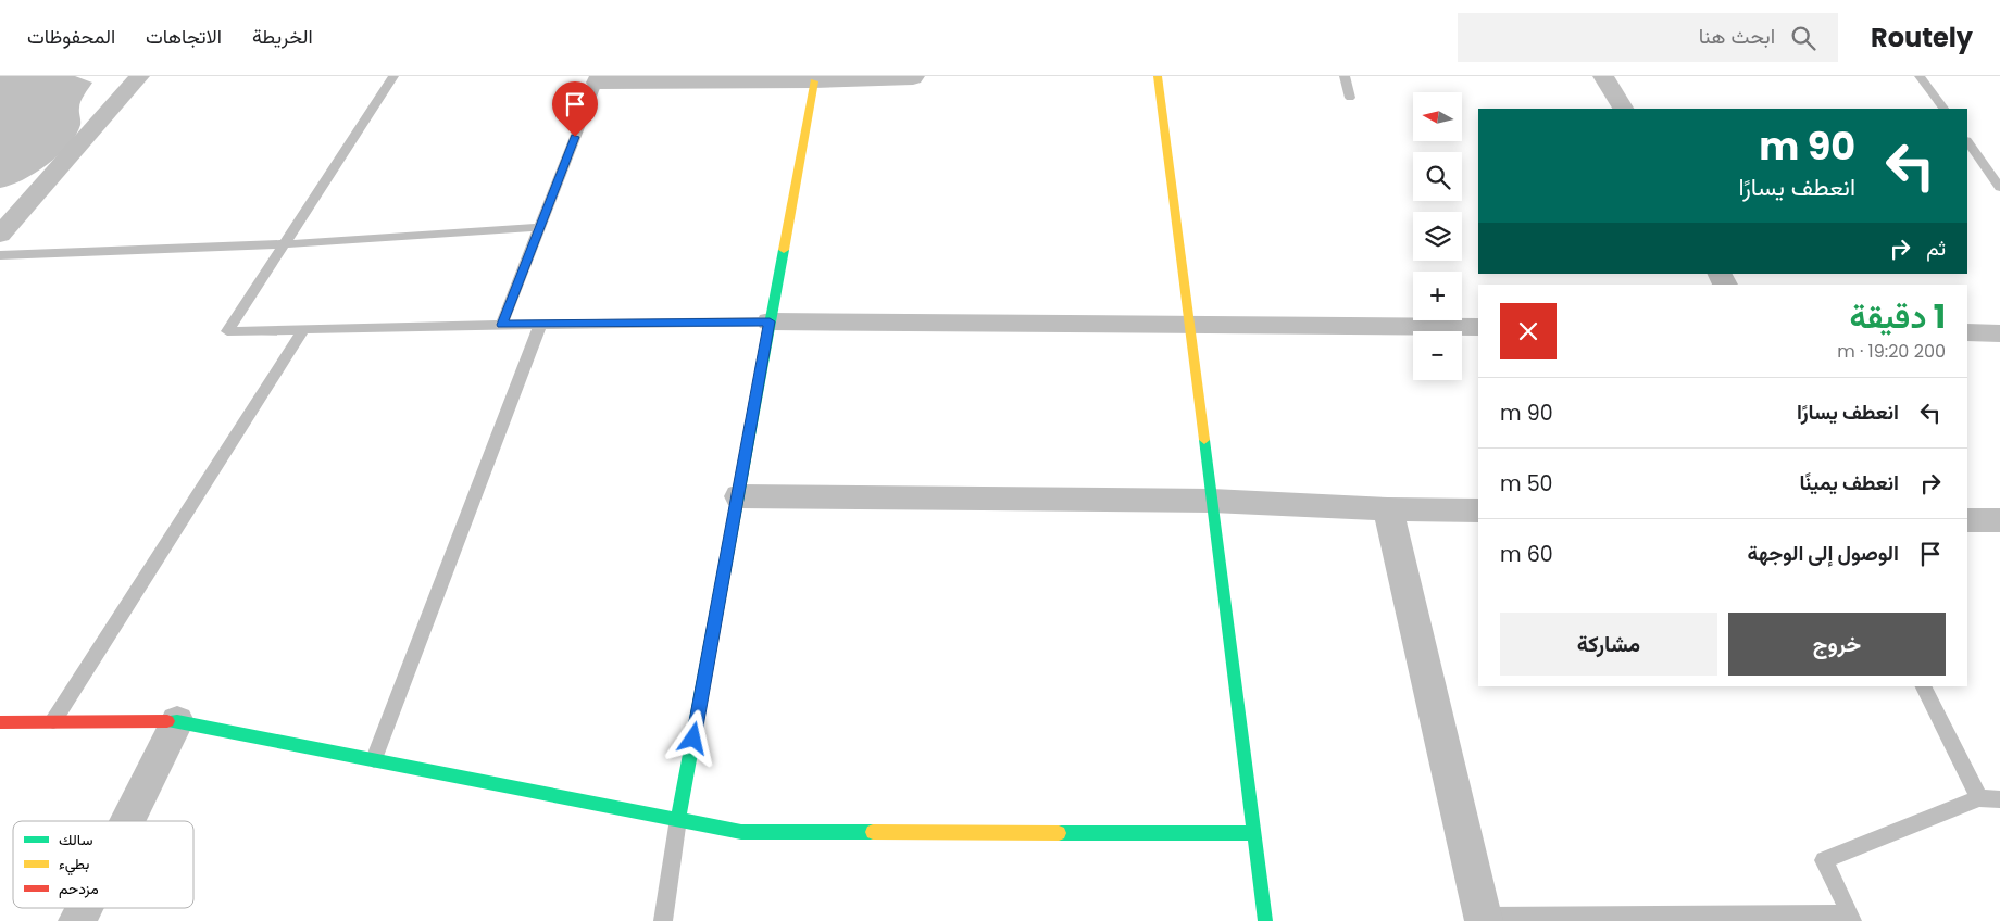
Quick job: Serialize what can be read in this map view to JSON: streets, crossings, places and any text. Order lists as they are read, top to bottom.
{
  "legend": ["سالك", "بطيء", "مزدحم"],
  "north": "left",
  "page": {
    "header": "Routely",
    "search": "ابحث هنا",
    "nav": ["الخريطة", "الاتجاهات", "المحفوظات"],
    "map_buttons": ["+", "−"],
    "turn": ["90 m", "انعطف يسارًا"],
    "then": "ثم",
    "heading": ["1 دقيقة", "200 m · 19:20"],
    "list": [
      {
        "name": "انعطف يسارًا",
        "value": "90 m"
      },
      {
        "name": "انعطف يمينًا",
        "value": "50 m"
      },
      {
        "name": "الوصول إلى الوجهة",
        "value": "60 m"
      }
    ],
    "buttons": ["خروج", "مشاركة"]
  }
}
